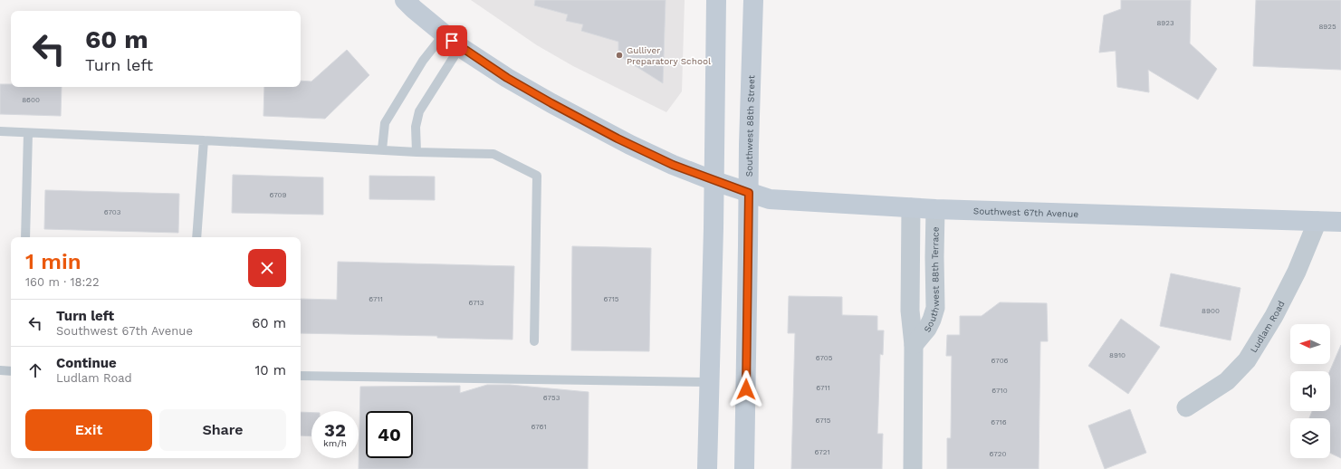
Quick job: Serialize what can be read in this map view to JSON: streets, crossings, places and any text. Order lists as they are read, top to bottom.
{
  "streets": {
    "main road": ["Southwest 88th Street", "Southwest 67th Avenue"],
    "street": ["Southwest 88th Terrace", "Ludlam Road"]
  },
  "crossings": [
    ["Southwest 88th Street", "Southwest 67th Avenue"],
    ["Southwest 67th Avenue", "Southwest 88th Terrace"],
    ["Southwest 67th Avenue", "Ludlam Road"]
  ],
  "places": ["Gulliver Preparatory School"],
  "house_numbers": [
    "8923",
    "8925",
    "8600",
    "6709",
    "6703",
    "6711",
    "6715",
    "6713",
    "8900",
    "8910",
    "6705",
    "6706",
    "6711",
    "6710",
    "6753",
    "6715",
    "6716",
    "6761",
    "6721",
    "6720"
  ],
  "north": "left",
  "page": {
    "turn": ["60 m", "Turn left"],
    "heading": ["1 min", "160 m · 18:22"],
    "list": [
      {
        "name": "Turn left",
        "note": "Southwest 67th Avenue",
        "value": "60 m"
      },
      {
        "name": "Continue",
        "note": "Ludlam Road",
        "value": "10 m"
      }
    ],
    "buttons": ["Exit", "Share"],
    "speed": "32 km/h",
    "limit": "40"
  }
}
